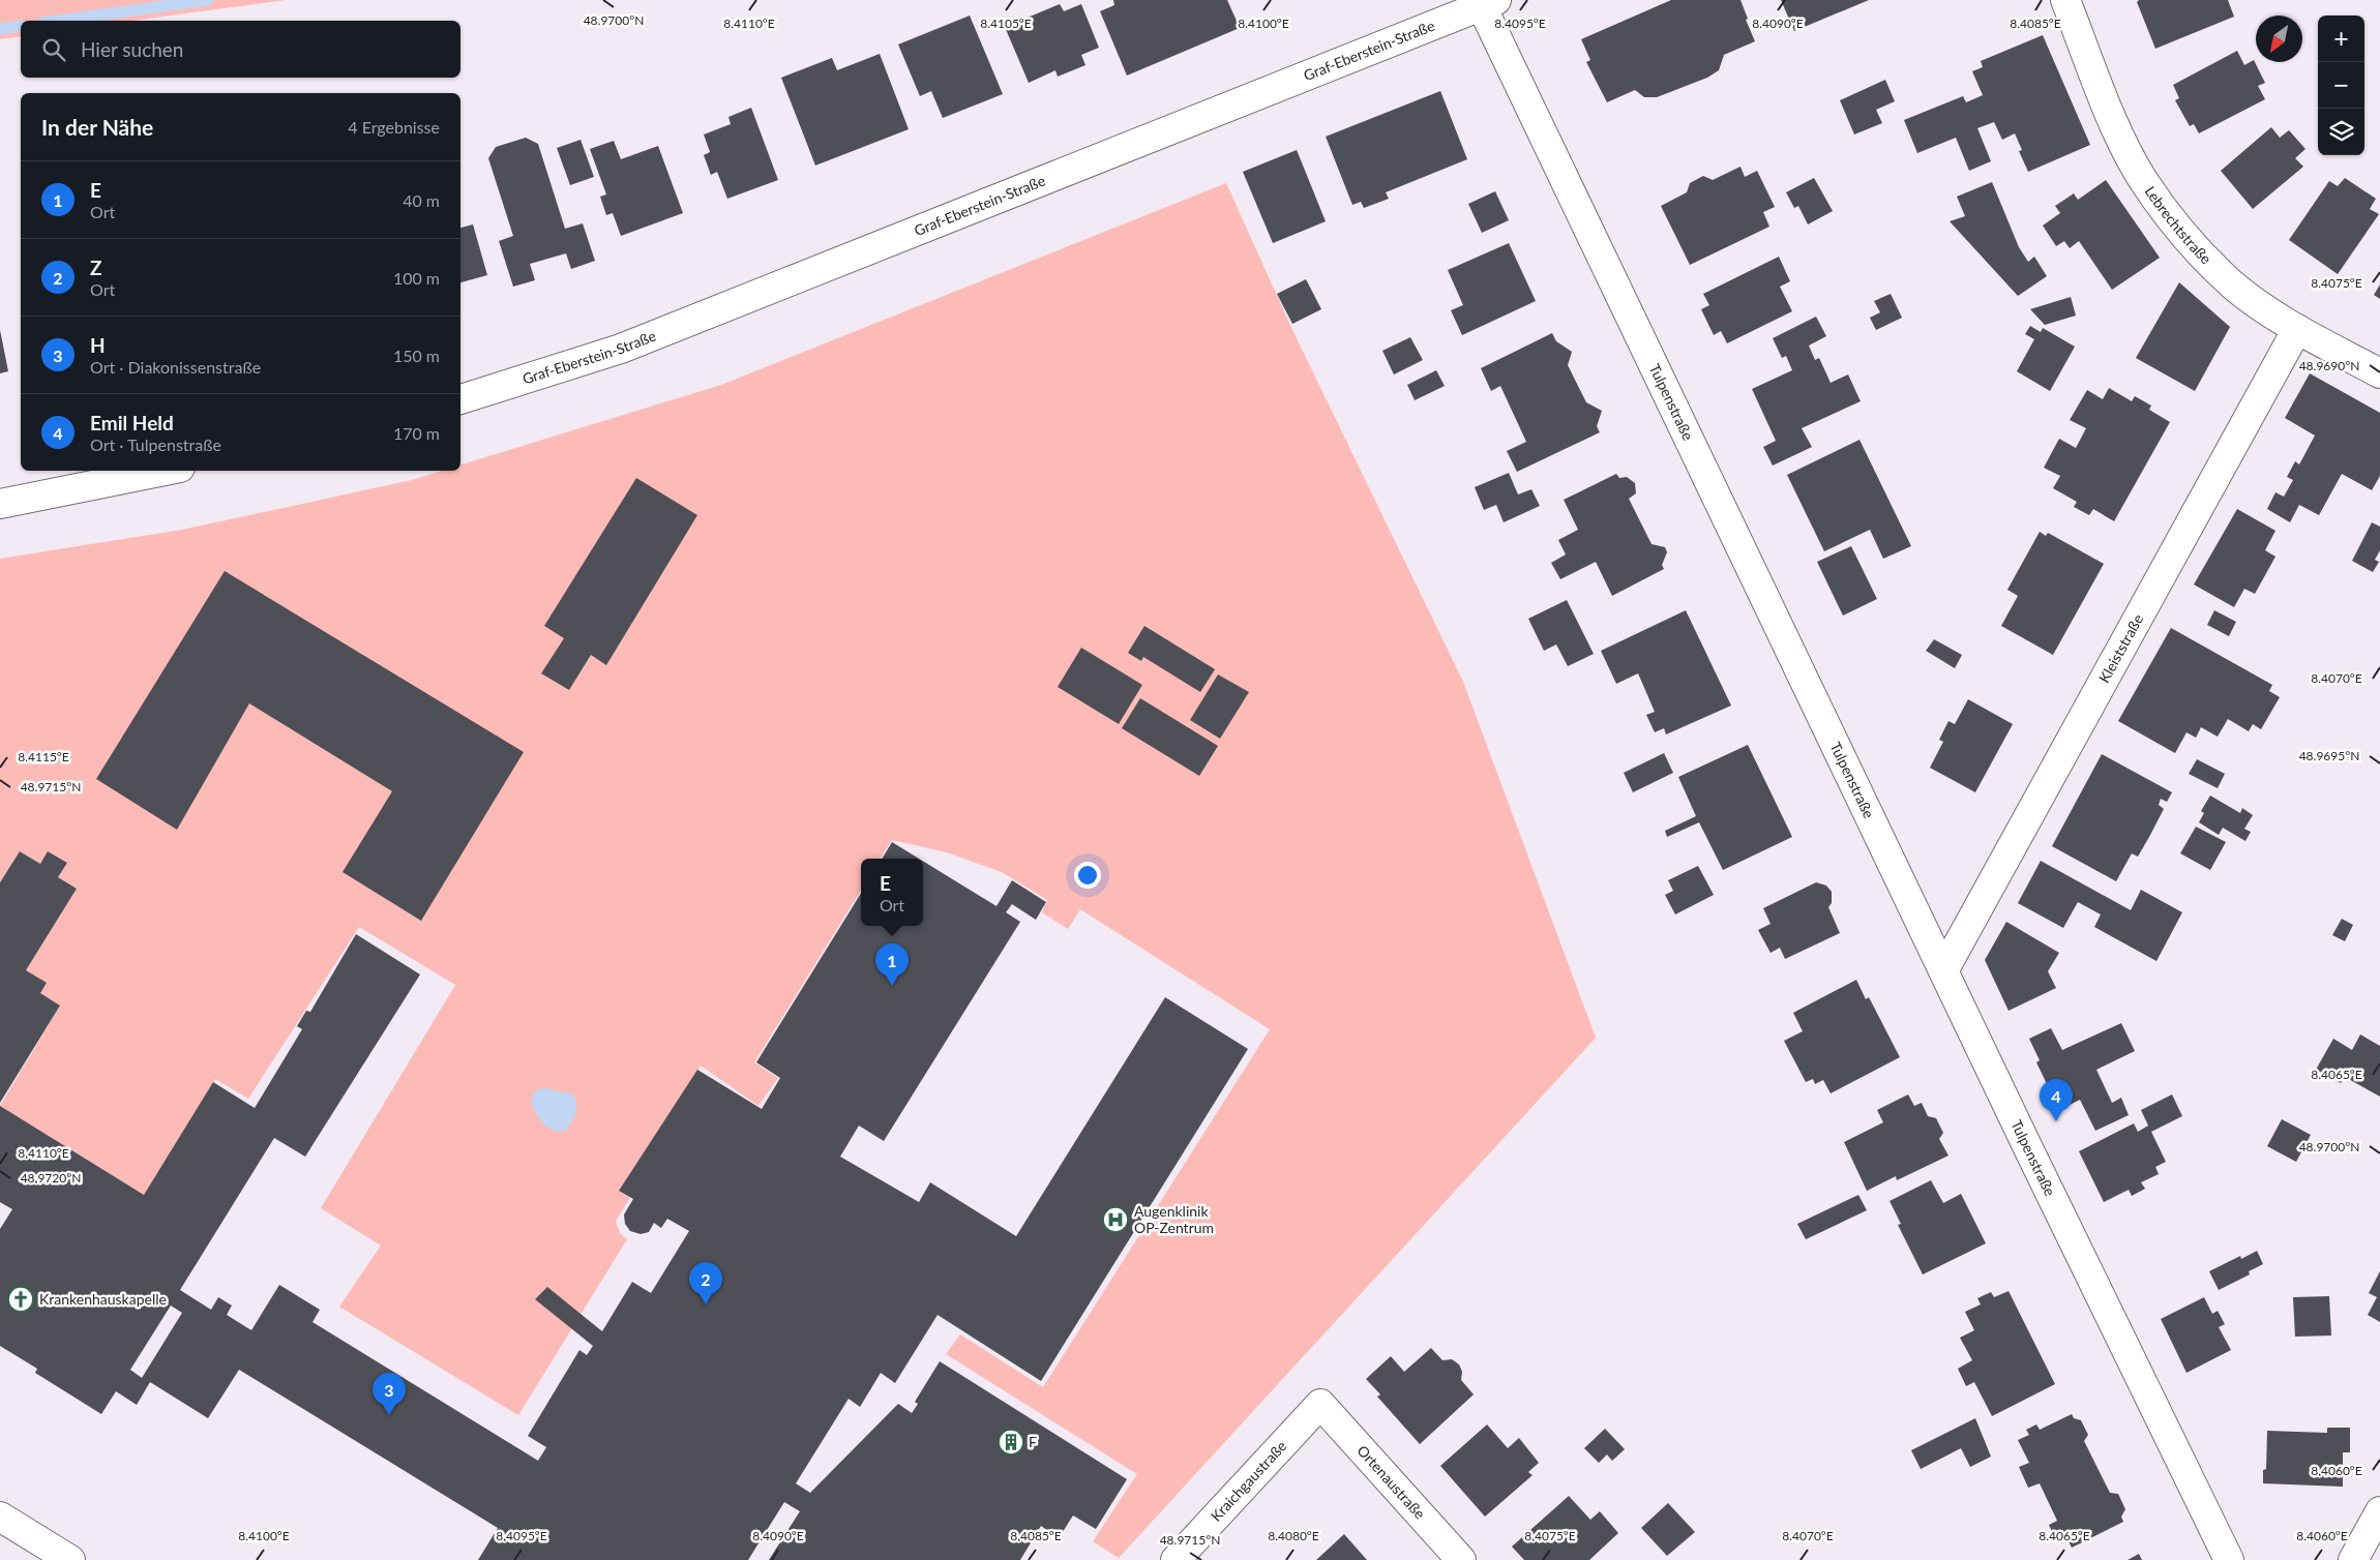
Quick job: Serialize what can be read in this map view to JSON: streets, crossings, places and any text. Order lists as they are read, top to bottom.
{
  "streets": {
    "street": [
      "Graf-Eberstein-Straße",
      "Lebrechtstraße",
      "Tulpenstraße",
      "Kleiststraße",
      "Kraichgaustraße",
      "Ortenaustraße"
    ]
  },
  "crossings": [
    ["Graf-Eberstein-Straße", "Tulpenstraße"],
    ["Lebrechtstraße", "Kleiststraße"],
    ["Tulpenstraße", "Kleiststraße"],
    ["Kraichgaustraße", "Ortenaustraße"]
  ],
  "places": {
    "hospital": ["Augenklinik OP-Zentrum"],
    "church": ["Krankenhauskapelle"],
    "building": ["F"]
  },
  "north": "bottom left",
  "page": {
    "map_buttons": ["+", "−"],
    "search": "Hier suchen",
    "heading": ["In der Nähe", "4 Ergebnisse"],
    "list": [
      {
        "mark": "1",
        "name": "E",
        "note": "Ort",
        "value": "40 m"
      },
      {
        "mark": "2",
        "name": "Z",
        "note": "Ort",
        "value": "100 m"
      },
      {
        "mark": "3",
        "name": "H",
        "note": "Ort · Diakonissenstraße",
        "value": "150 m"
      },
      {
        "mark": "4",
        "name": "Emil Held",
        "note": "Ort · Tulpenstraße",
        "value": "170 m"
      }
    ],
    "popup": ["E", "Ort"],
    "pins": [
      "1",
      "4",
      "2",
      "3"
    ]
  },
  "coordinates": [
    "48.9700°N",
    "8.4110°E",
    "8.4105°E",
    "8.4100°E",
    "8.4095°E",
    "8.4090°E",
    "8.4085°E",
    "8.4075°E",
    "48.9690°N",
    "8.4070°E",
    "48.9695°N",
    "8.4115°E",
    "48.9715°N",
    "8.4065°E",
    "48.9720°N",
    "8.4060°E",
    "8.4080°E"
  ]
}
